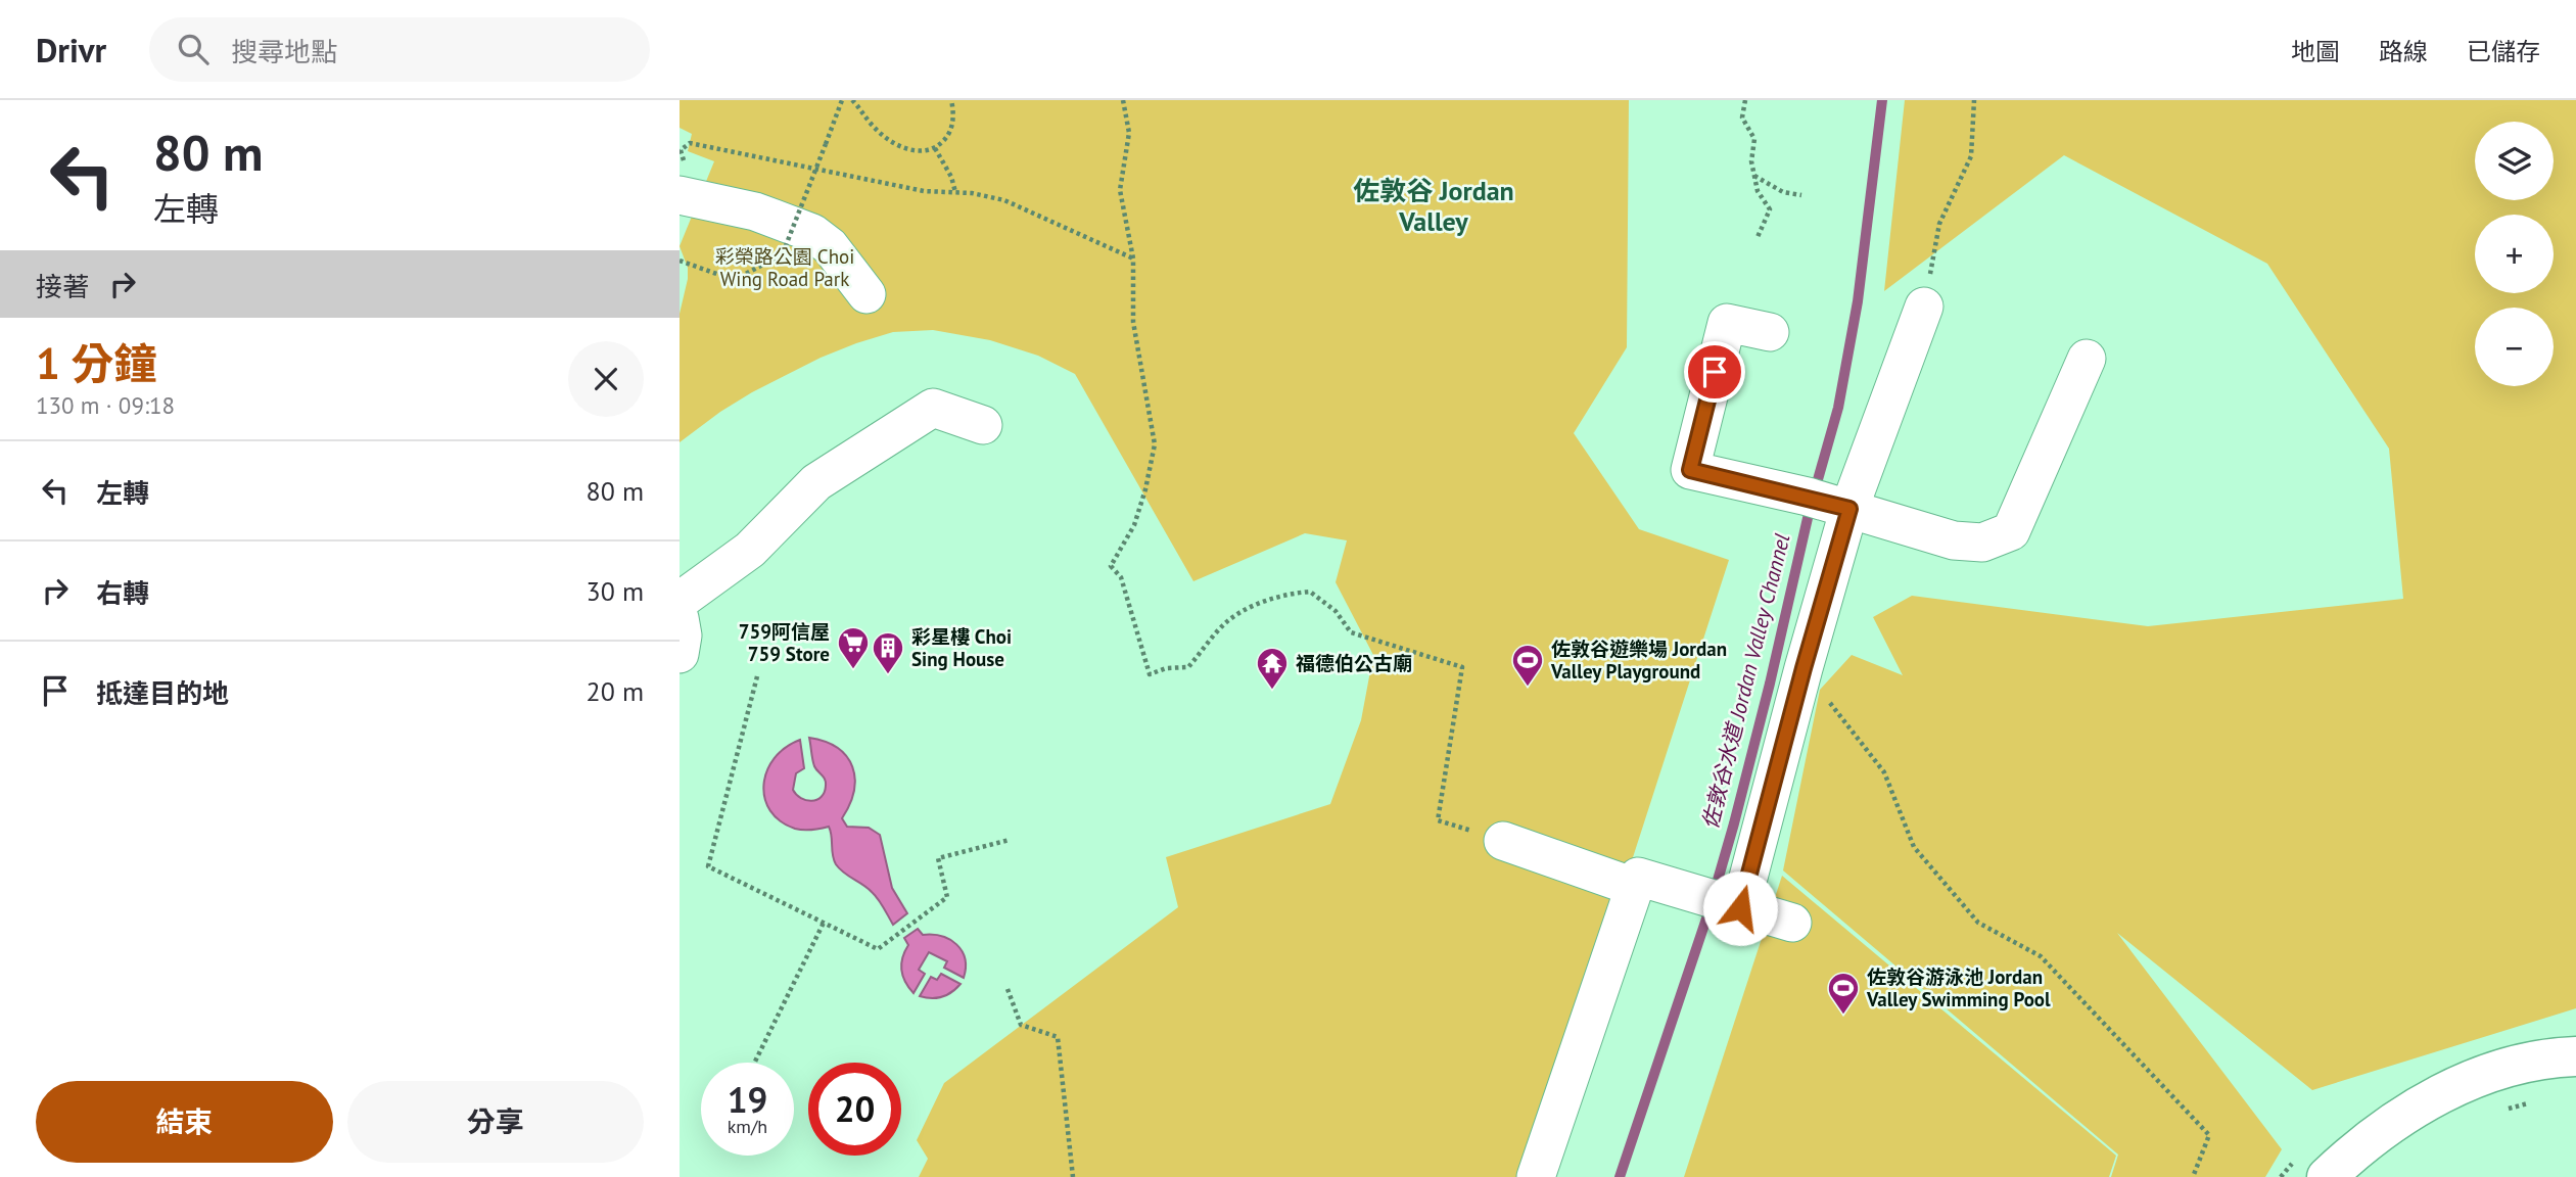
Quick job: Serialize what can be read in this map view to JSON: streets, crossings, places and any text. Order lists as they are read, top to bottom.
{
  "districts": ["佐敦谷 Jordan Valley"],
  "water": ["佐敦谷水道 Jordan Valley Channel"],
  "parks": ["彩榮路公園 Choi Wing Road Park"],
  "places": {
    "supermarket": ["759阿信屋 759 Store"],
    "building": ["彩星樓 Choi Sing House"],
    "sports": ["佐敦谷遊樂場 Jordan Valley Playground", "佐敦谷游泳池 Jordan Valley Swimming Pool"],
    "temple": ["福德伯公古廟"]
  },
  "page": {
    "header": "Drivr",
    "search": "搜尋地點",
    "nav": ["地圖", "路線", "已儲存"],
    "turn": ["80 m", "左轉"],
    "map_buttons": ["+", "−"],
    "then": "接著",
    "heading": ["1 分鐘", "130 m · 09:18"],
    "list": [
      {
        "name": "左轉",
        "value": "80 m"
      },
      {
        "name": "右轉",
        "value": "30 m"
      },
      {
        "name": "抵達目的地",
        "value": "20 m"
      }
    ],
    "speed": "19 km/h",
    "limit": "20",
    "buttons": ["結束", "分享"]
  }
}
